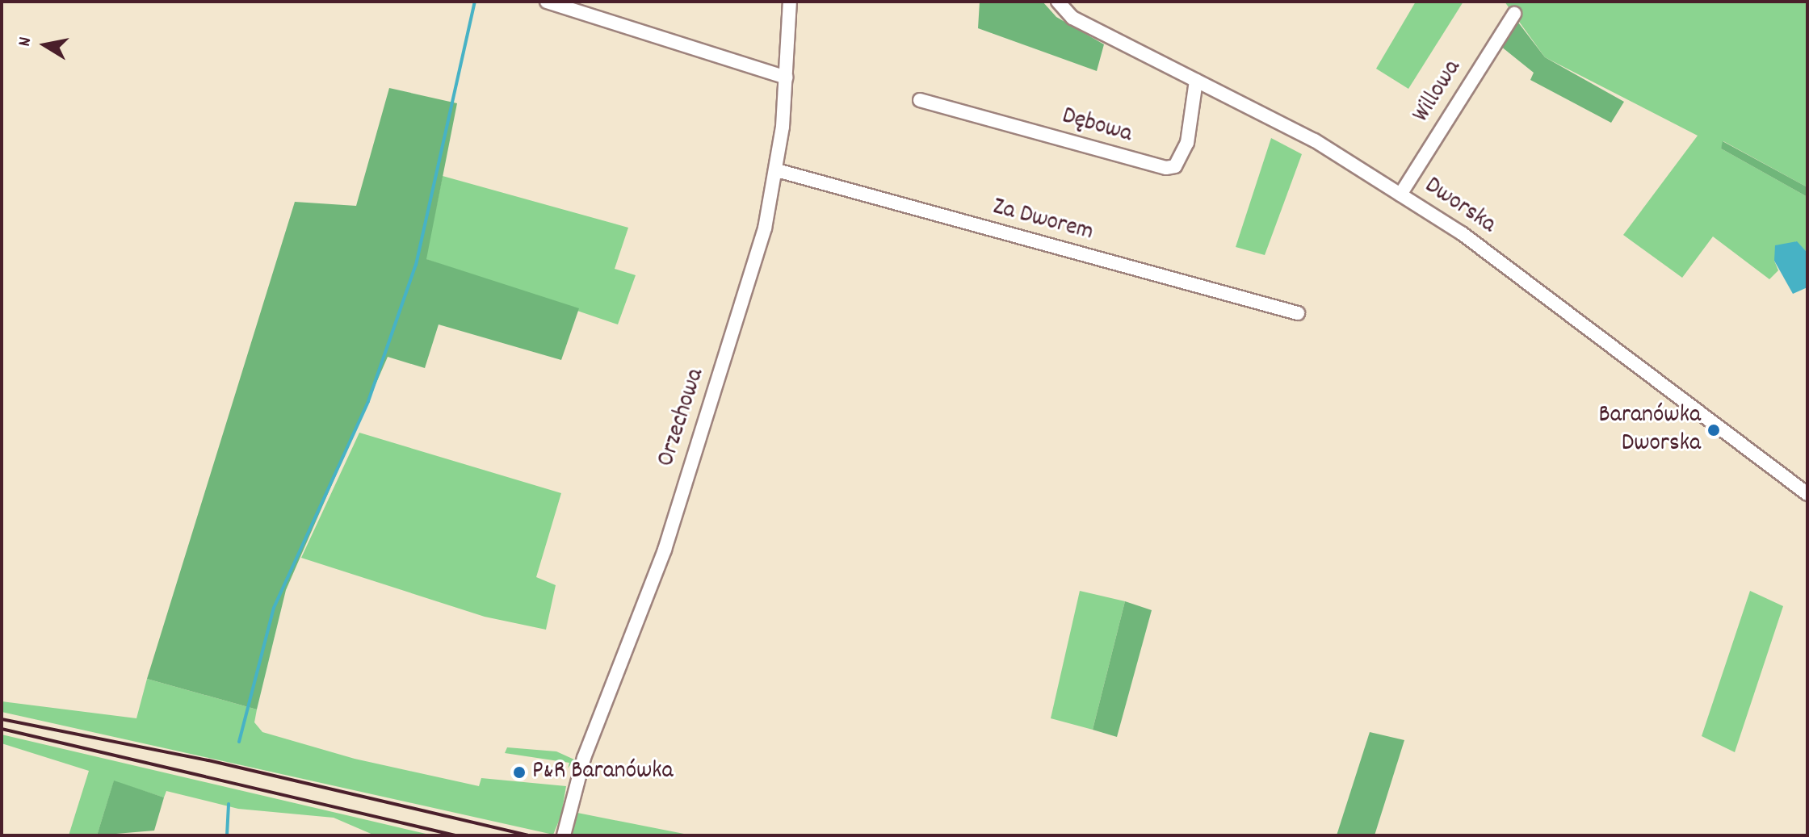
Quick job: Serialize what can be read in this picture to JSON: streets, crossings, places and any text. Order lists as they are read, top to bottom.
{
  "streets": {
    "street": [
      "Willowa",
      "Dębowa",
      "Dworska",
      "Za Dworem",
      "Orzechowa"
    ]
  },
  "crossings": [
    ["Willowa", "Dworska"],
    ["Dębowa", "Dworska"],
    ["Za Dworem", "Orzechowa"]
  ],
  "places": ["Baranówka Dworska", "P&R Baranówka"],
  "north": "left"
}
